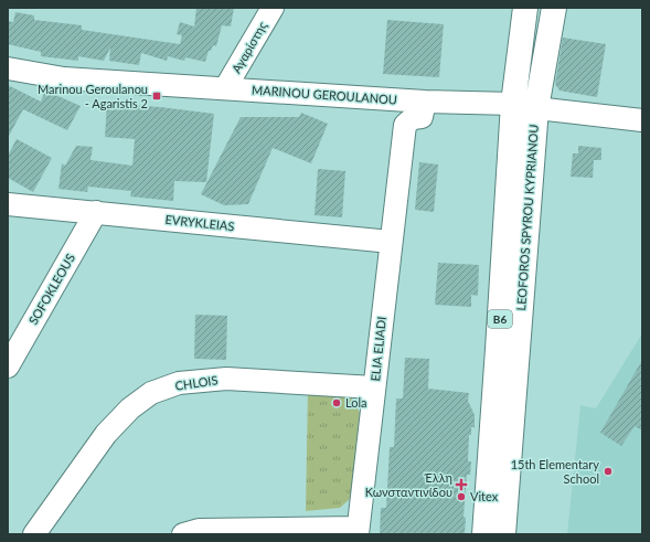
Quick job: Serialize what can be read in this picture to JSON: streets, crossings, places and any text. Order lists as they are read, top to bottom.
{
  "streets": {
    "main road": ["LEOFOROS SPYROU KYPRIANOU", "B6"],
    "street": [
      "Αγαρίστης",
      "MARINOU GEROULANOU",
      "EVRYKLEIAS",
      "SOFOKLEOUS",
      "ELIA ELIADI",
      "CHLOIS"
    ]
  },
  "crossings": [
    ["Αγαρίστης", "MARINOU GEROULANOU"],
    ["MARINOU GEROULANOU", "LEOFOROS SPYROU KYPRIANOU"],
    ["MARINOU GEROULANOU", "ELIA ELIADI"],
    ["EVRYKLEIAS", "SOFOKLEOUS"],
    ["EVRYKLEIAS", "ELIA ELIADI"],
    ["ELIA ELIADI", "CHLOIS"]
  ],
  "places": {
    "transit": ["Marinou Geroulanou - Agaristis 2"],
    "other": ["Lola", "15th Elementary School", "Vitex"],
    "health": ["Έλλη Κωνσταντινίδου"]
  }
}
